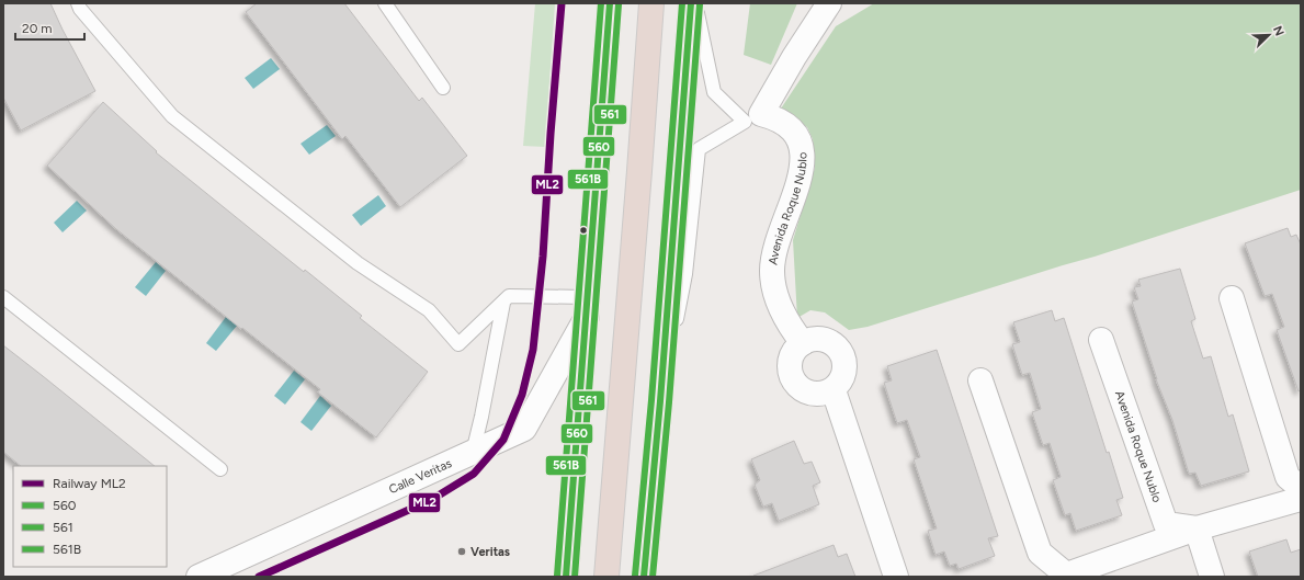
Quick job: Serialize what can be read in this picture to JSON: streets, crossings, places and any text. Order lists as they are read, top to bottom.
{
  "streets": {
    "street": ["Avenida Roque Nublo", "Calle Veritas"]
  },
  "places": ["Veritas"],
  "lines": [
    "rail line ML2",
    "transit line 560",
    "transit line 561B",
    "transit line 561"
  ],
  "legend": [
    "Railway ML2",
    "560",
    "561",
    "561B"
  ],
  "scale_bar": "20 m",
  "north": "top right"
}
